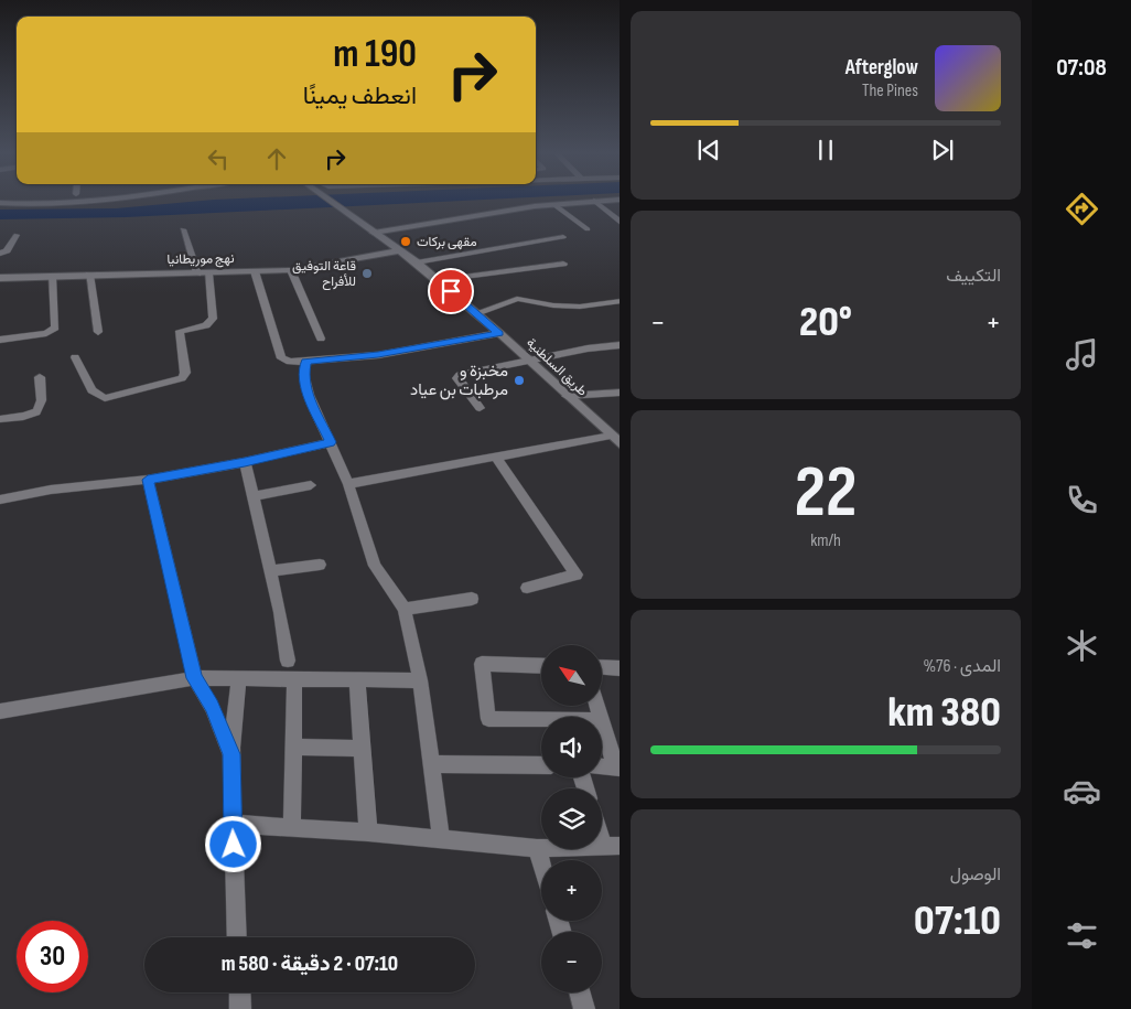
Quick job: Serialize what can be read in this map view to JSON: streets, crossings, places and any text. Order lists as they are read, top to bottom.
{
  "streets": {
    "main road": ["نهج موريطانيا", "طريق السلطنية"]
  },
  "crossings": [
    ["نهج موريطانيا", "طريق السلطنية"]
  ],
  "places": ["مقهى بركات", "قاعة التوفيق للأفراح", "مخبزة و مرطبات بن عياد"],
  "north": "top left",
  "page": {
    "tabs": "07:08",
    "turn": ["190 m", "انعطف يمينًا"],
    "song": ["Afterglow", "The Pines"],
    "tile": [
      "التكييف",
      ["22", "km/h"],
      ["المدى · 76%", "380 km"],
      ["الوصول", "07:10"]
    ],
    "heat": ["−", "20°", "+"],
    "map_buttons": ["+", "−"],
    "limit": "30",
    "trip": "07:10 · 2 دقيقة · 580 m"
  }
}
